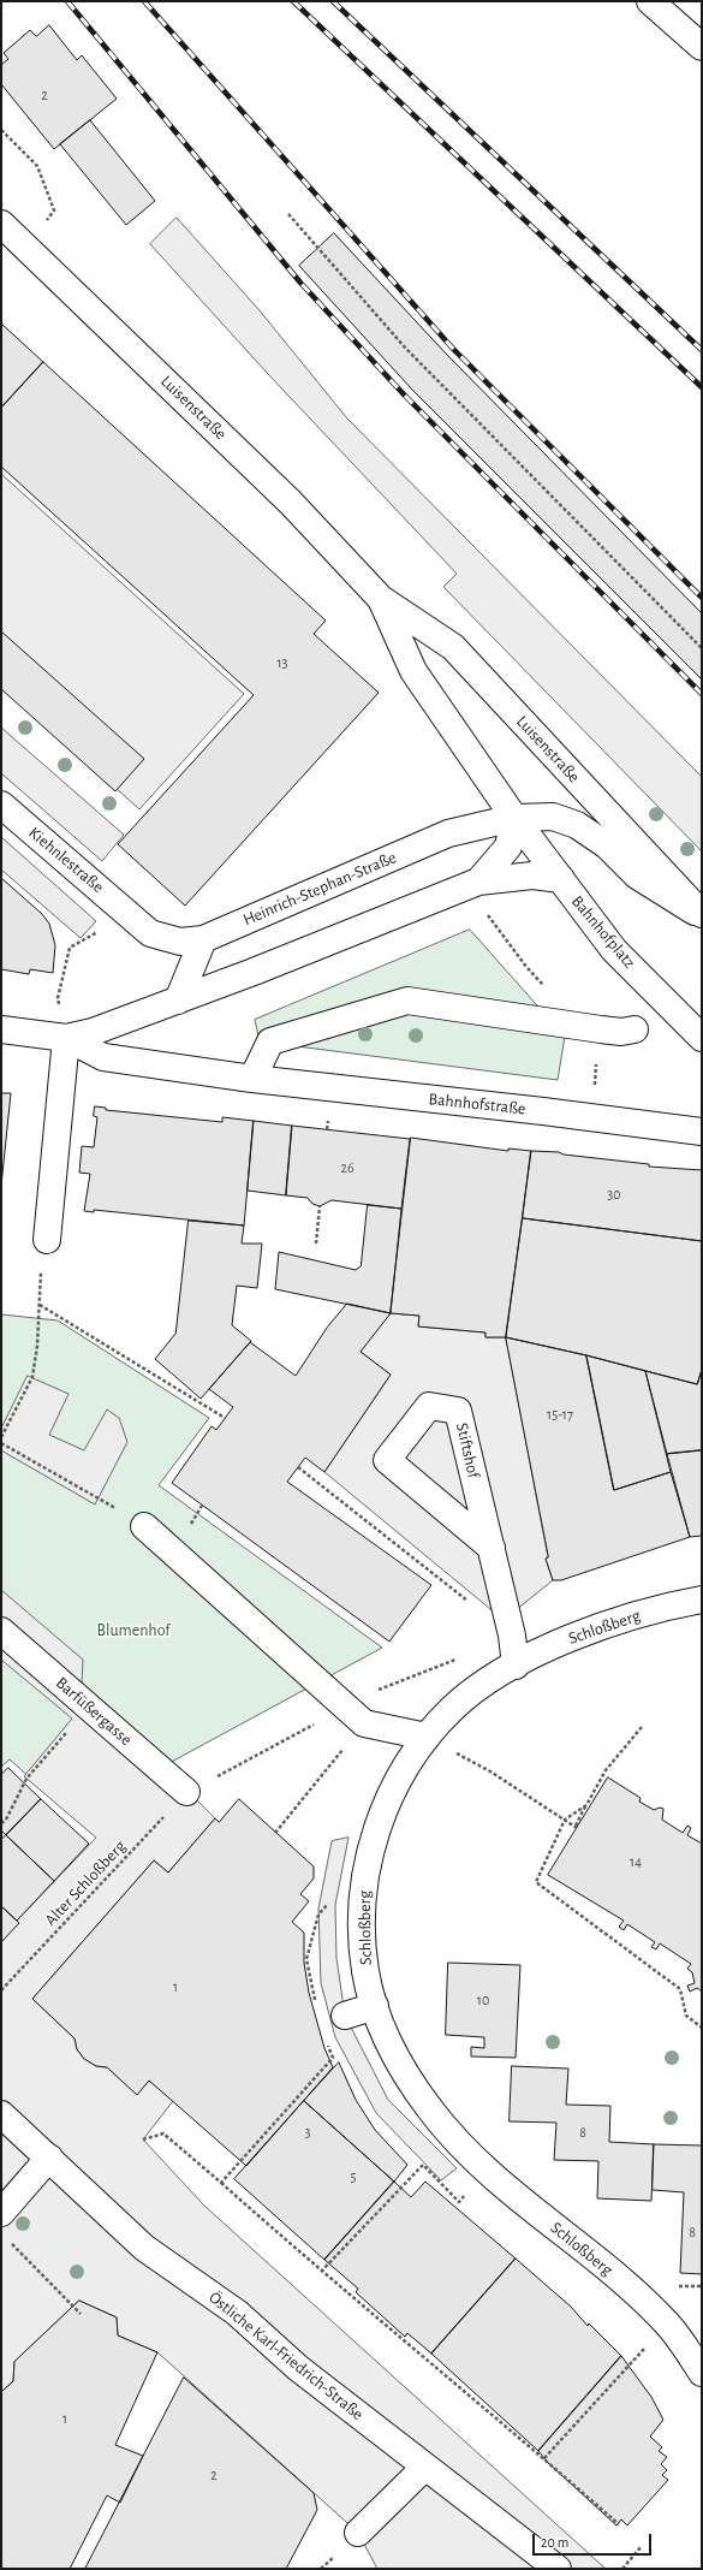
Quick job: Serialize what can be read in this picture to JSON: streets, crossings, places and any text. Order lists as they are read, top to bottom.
{
  "streets": {
    "street": [
      "Luisenstraße",
      "Kiehnlestraße",
      "Heinrich-Stephan-Straße",
      "Bahnhofplatz",
      "Bahnhofstraße",
      "Stiftshof",
      "Schloßberg",
      "Barfüßergasse",
      "Östliche Karl-Friedrich-Straße"
    ],
    "path": ["Alter Schloßberg"]
  },
  "crossings": [
    ["Luisenstraße", "Heinrich-Stephan-Straße"],
    ["Luisenstraße", "Bahnhofplatz"],
    ["Luisenstraße", "Bahnhofstraße"],
    ["Kiehnlestraße", "Heinrich-Stephan-Straße"],
    ["Heinrich-Stephan-Straße", "Bahnhofplatz"],
    ["Heinrich-Stephan-Straße", "Bahnhofstraße"],
    ["Bahnhofplatz", "Bahnhofstraße"],
    ["Stiftshof", "Schloßberg"],
    ["Barfüßergasse", "Alter Schloßberg"]
  ],
  "parks": ["Blumenhof"],
  "house_numbers": [
    "2",
    "13",
    "26",
    "30",
    "15-17",
    "14",
    "1",
    "10",
    "3",
    "8",
    "5",
    "8",
    "1",
    "2"
  ],
  "scale_bar": "20 m"
}
